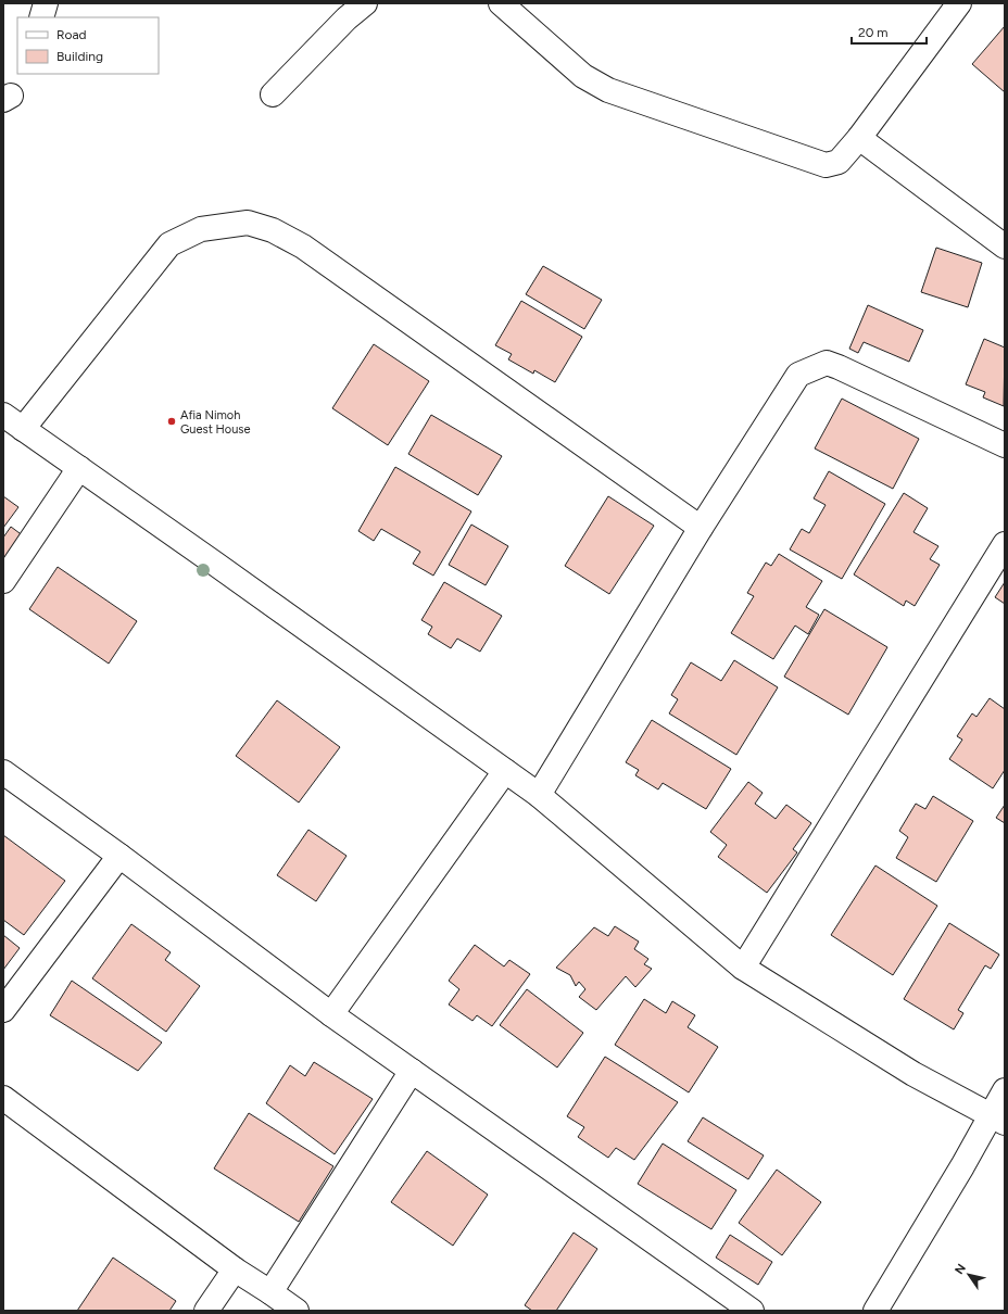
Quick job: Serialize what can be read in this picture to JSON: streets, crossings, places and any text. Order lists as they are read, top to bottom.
{
  "places": ["Afia Nimoh Guest House"],
  "legend": ["Road", "Building"],
  "scale_bar": "20 m",
  "north": "top left"
}
